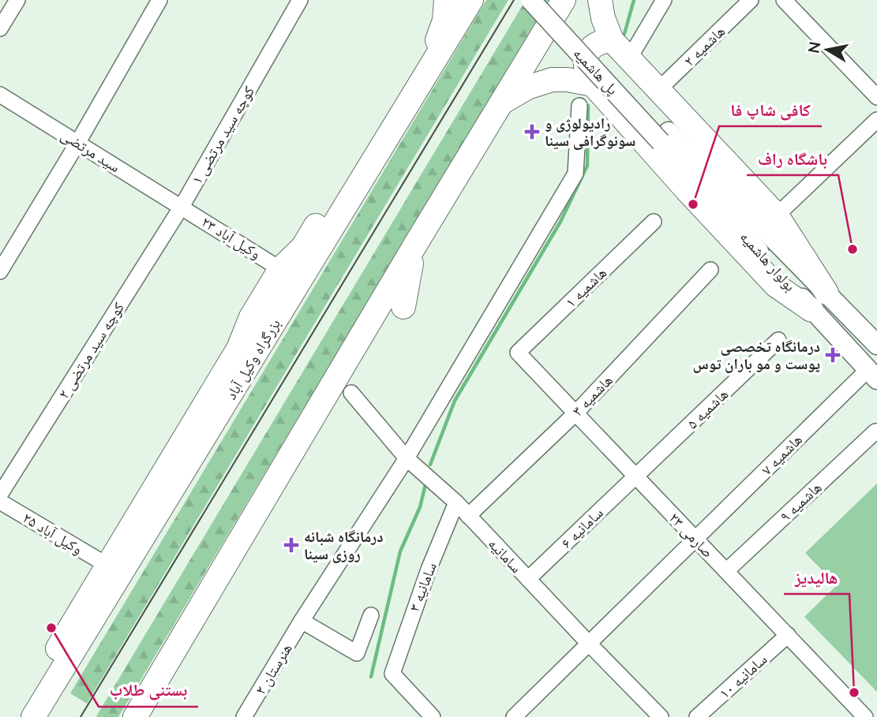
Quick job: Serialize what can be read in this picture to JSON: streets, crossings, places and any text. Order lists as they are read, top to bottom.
{
  "streets": {
    "highway": ["بزرگراه وکیل آباد"],
    "main road": ["پل هاشمیه", "بولوار هاشمیه"],
    "street": [
      "هاشمیه ۲",
      "کوچه سید مرتضی ۱",
      "سید مرتضی",
      "۲۳ وکیل آباد",
      "هاشمیه ۱",
      "کوچه سید مرتضی ۲",
      "هاشمیه ۳",
      "هاشمیه ۵",
      "هاشمیه ۷",
      "هاشمیه ۹",
      "سامانیه ۶",
      "۲۵ وکیل آباد",
      "صارمی ۲۳",
      "سامانیه",
      "سامانیه ۳",
      "هنرستان ۲",
      "سامانیه ۱۰"
    ]
  },
  "crossings": [
    ["پل هاشمیه", "بولوار هاشمیه"],
    ["کوچه سید مرتضی ۱", "سید مرتضی"],
    ["کوچه سید مرتضی ۱", "۲۳ وکیل آباد"],
    ["کوچه سید مرتضی ۱", "کوچه سید مرتضی ۲"],
    ["سید مرتضی", "۲۳ وکیل آباد"],
    ["سید مرتضی", "کوچه سید مرتضی ۲"],
    ["۲۳ وکیل آباد", "کوچه سید مرتضی ۲"],
    ["بولوار هاشمیه", "هاشمیه ۷"],
    ["هاشمیه ۱", "صارمی ۲۳"],
    ["هاشمیه ۳", "صارمی ۲۳"],
    ["هاشمیه ۳", "سامانیه"],
    ["هاشمیه ۵", "سامانیه ۶"],
    ["هاشمیه ۵", "صارمی ۲۳"],
    ["هاشمیه ۷", "صارمی ۲۳"],
    ["هاشمیه ۷", "سامانیه"],
    ["هاشمیه ۹", "صارمی ۲۳"],
    ["سامانیه ۶", "صارمی ۲۳"],
    ["سامانیه ۶", "سامانیه"],
    ["صارمی ۲۳", "سامانیه ۱۰"],
    ["سامانیه", "سامانیه ۳"],
    ["سامانیه", "هنرستان ۲"]
  ],
  "places": {
    "health": ["رادیولوژی و سونوگرافی سینا", "درمانگاه تخصصی پوست و مو باران توس", "درمانگاه شبانه روزی سینا"],
    "other": [
      "کافی شاپ فا",
      "باشگاه راف",
      "بستنی طلاب",
      "هالیدیز"
    ]
  },
  "north": "left"
}
